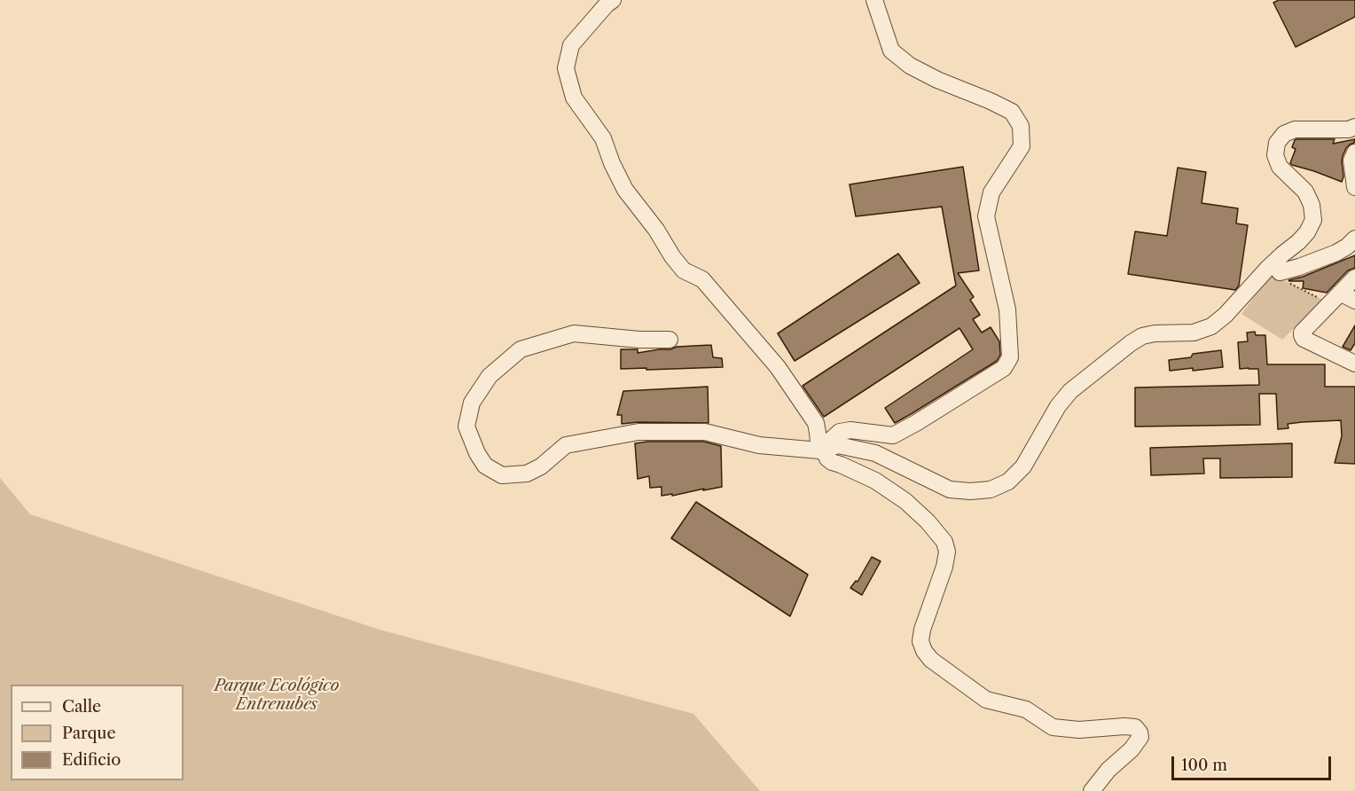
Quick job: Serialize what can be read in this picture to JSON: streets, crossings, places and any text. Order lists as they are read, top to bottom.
{
  "parks": ["Parque Ecológico Entrenubes"],
  "legend": ["Calle", "Parque", "Edificio"],
  "scale_bar": "100 m"
}
